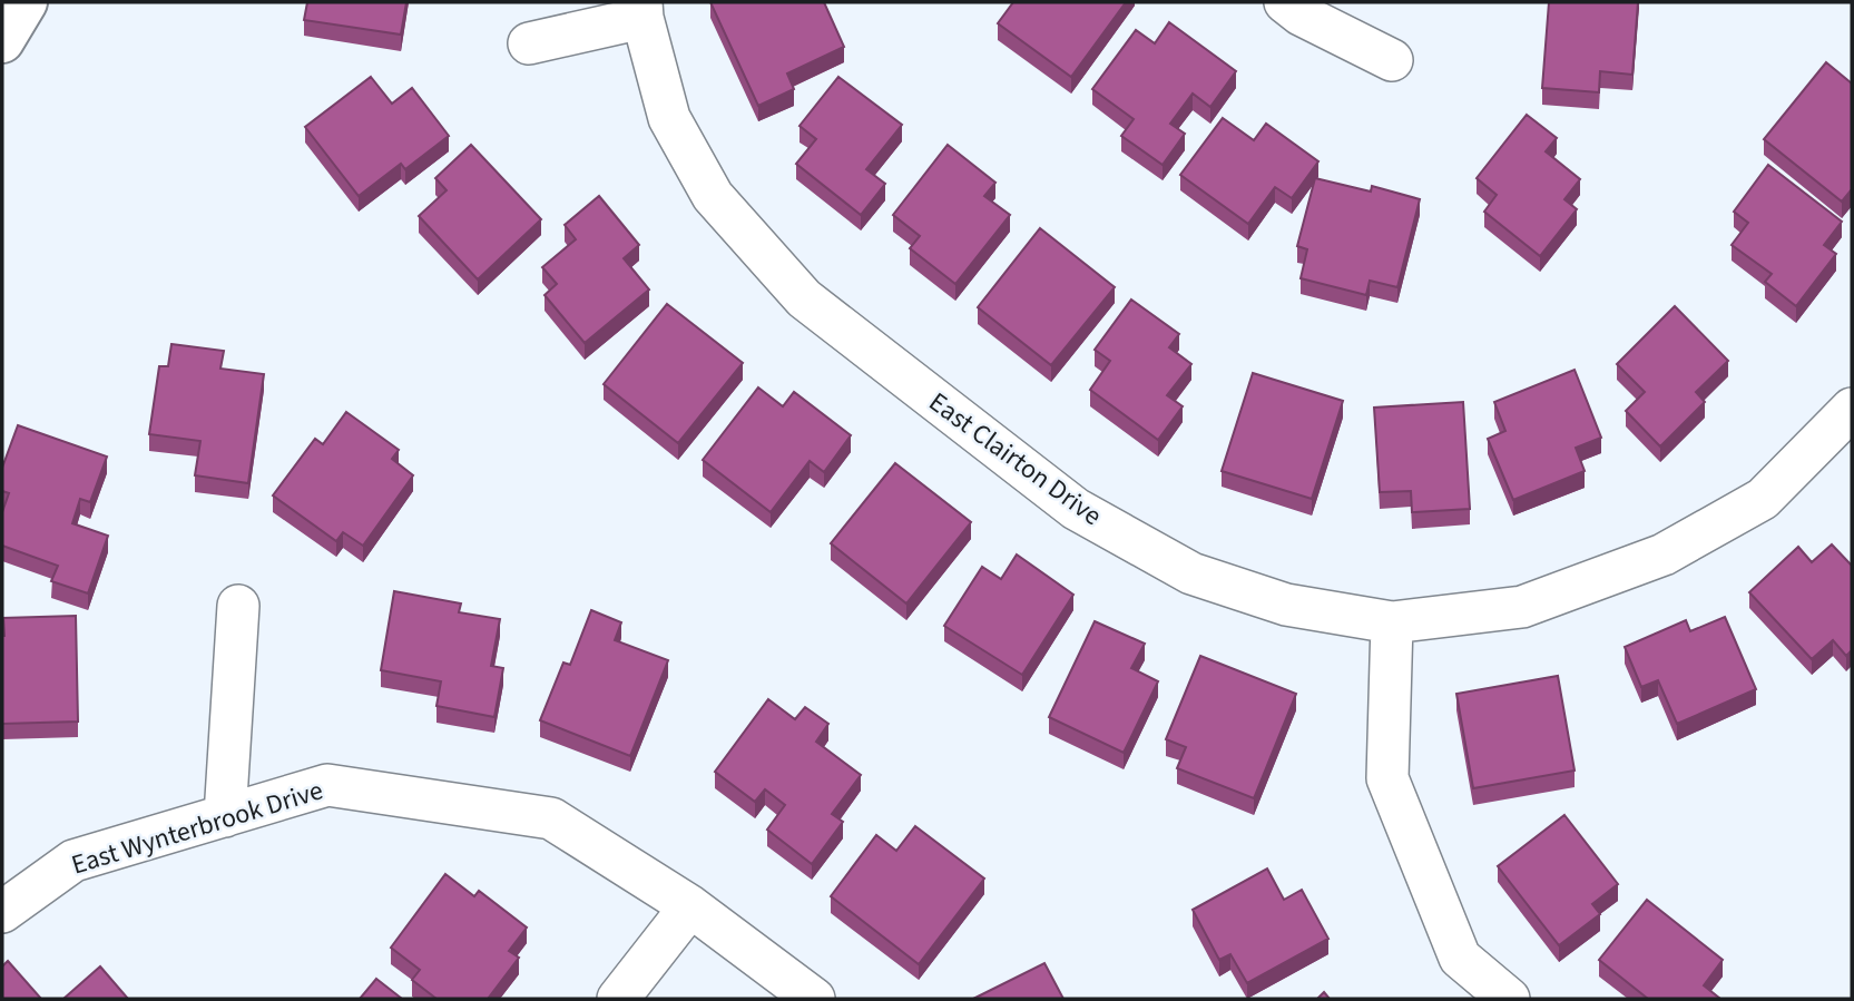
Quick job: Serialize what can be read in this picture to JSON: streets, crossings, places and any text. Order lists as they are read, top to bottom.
{
  "streets": {
    "street": ["East Clairton Drive", "East Wynterbrook Drive"]
  }
}
